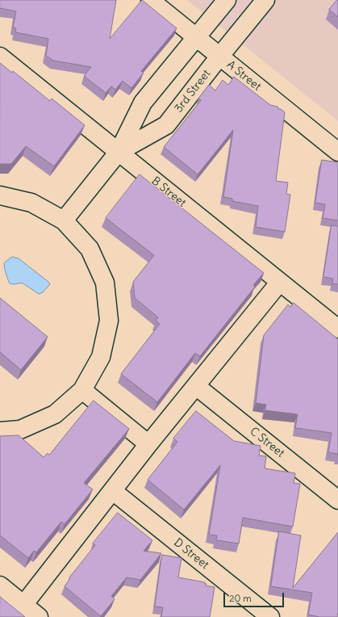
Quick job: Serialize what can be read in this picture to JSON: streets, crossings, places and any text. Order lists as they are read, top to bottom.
{
  "streets": {
    "lane": [
      "A Street",
      "3rd Street",
      "B Street",
      "C Street",
      "D Street"
    ]
  },
  "crossings": [
    ["A Street", "3rd Street"],
    ["3rd Street", "B Street"]
  ],
  "scale_bar": "20 m"
}
